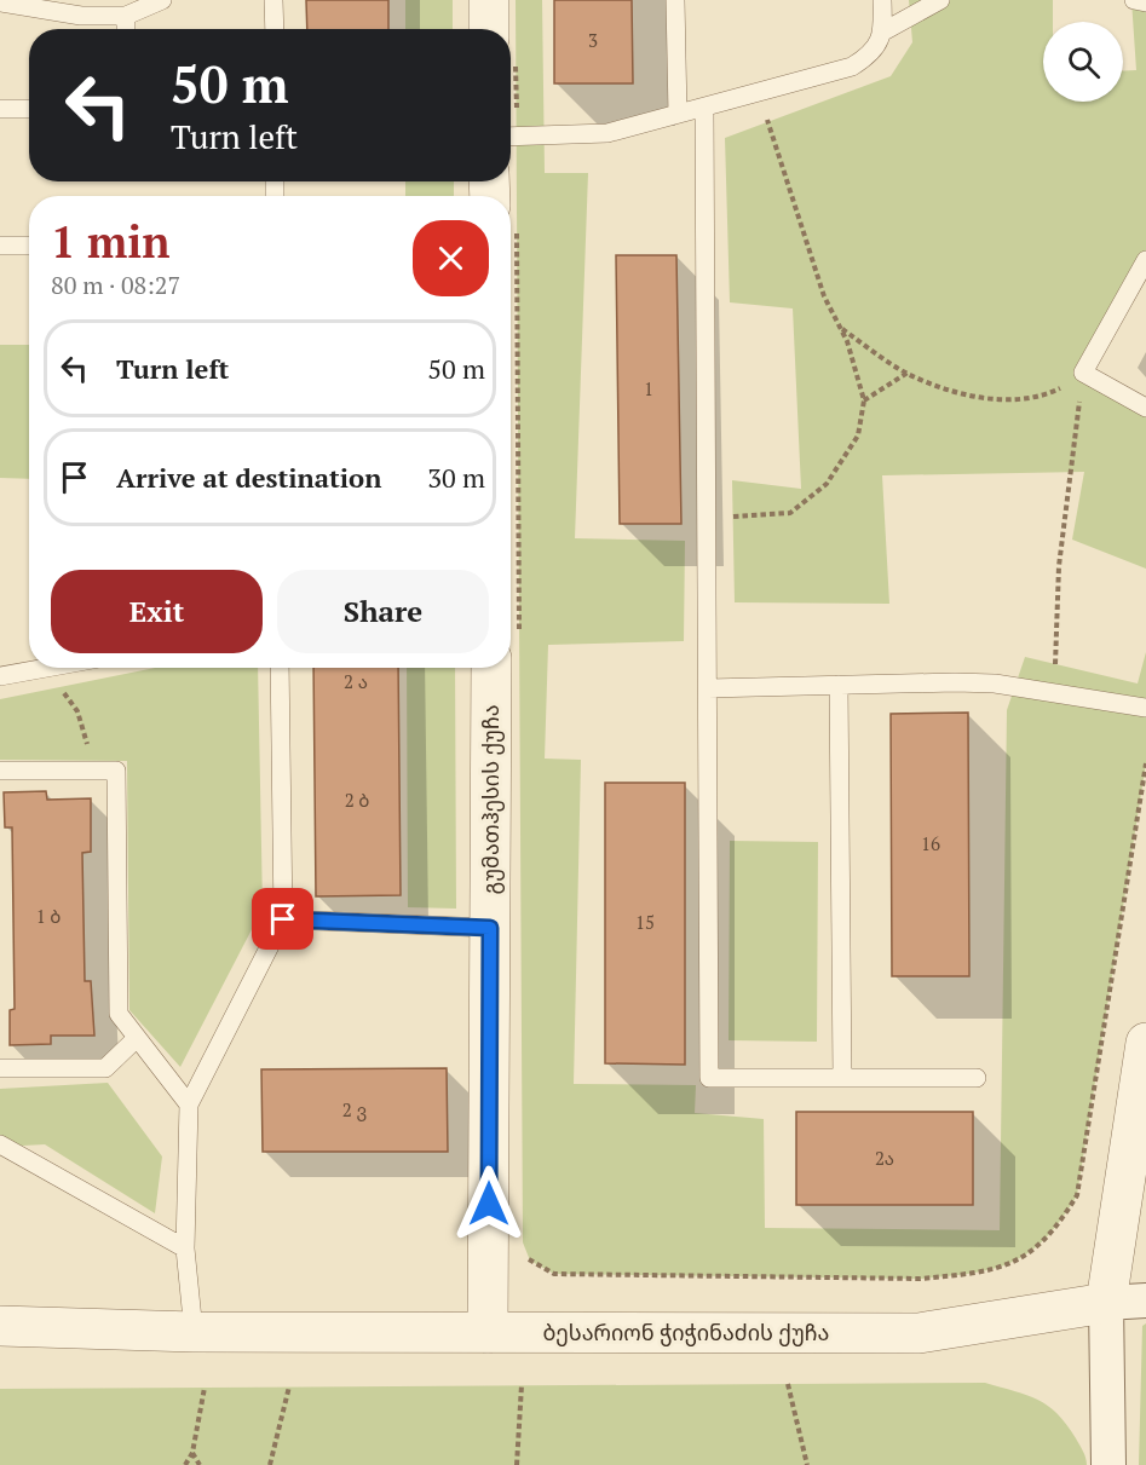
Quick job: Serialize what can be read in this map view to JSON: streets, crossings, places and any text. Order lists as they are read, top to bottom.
{
  "streets": {
    "street": ["გუმათჰესის ქუჩა", "ბესარიონ ჭიჭინაძის ქუჩა"]
  },
  "crossings": [
    ["გუმათჰესის ქუჩა", "ბესარიონ ჭიჭინაძის ქუჩა"]
  ],
  "house_numbers": [
    "3",
    "1",
    "2 ა",
    "2 ბ",
    "16",
    "1 ბ",
    "15",
    "2 ვ",
    "2ა"
  ],
  "page": {
    "turn": ["50 m", "Turn left"],
    "heading": ["1 min", "80 m · 08:27"],
    "list": [
      {
        "name": "Turn left",
        "value": "50 m"
      },
      {
        "name": "Arrive at destination",
        "value": "30 m"
      }
    ],
    "buttons": ["Exit", "Share"]
  }
}
